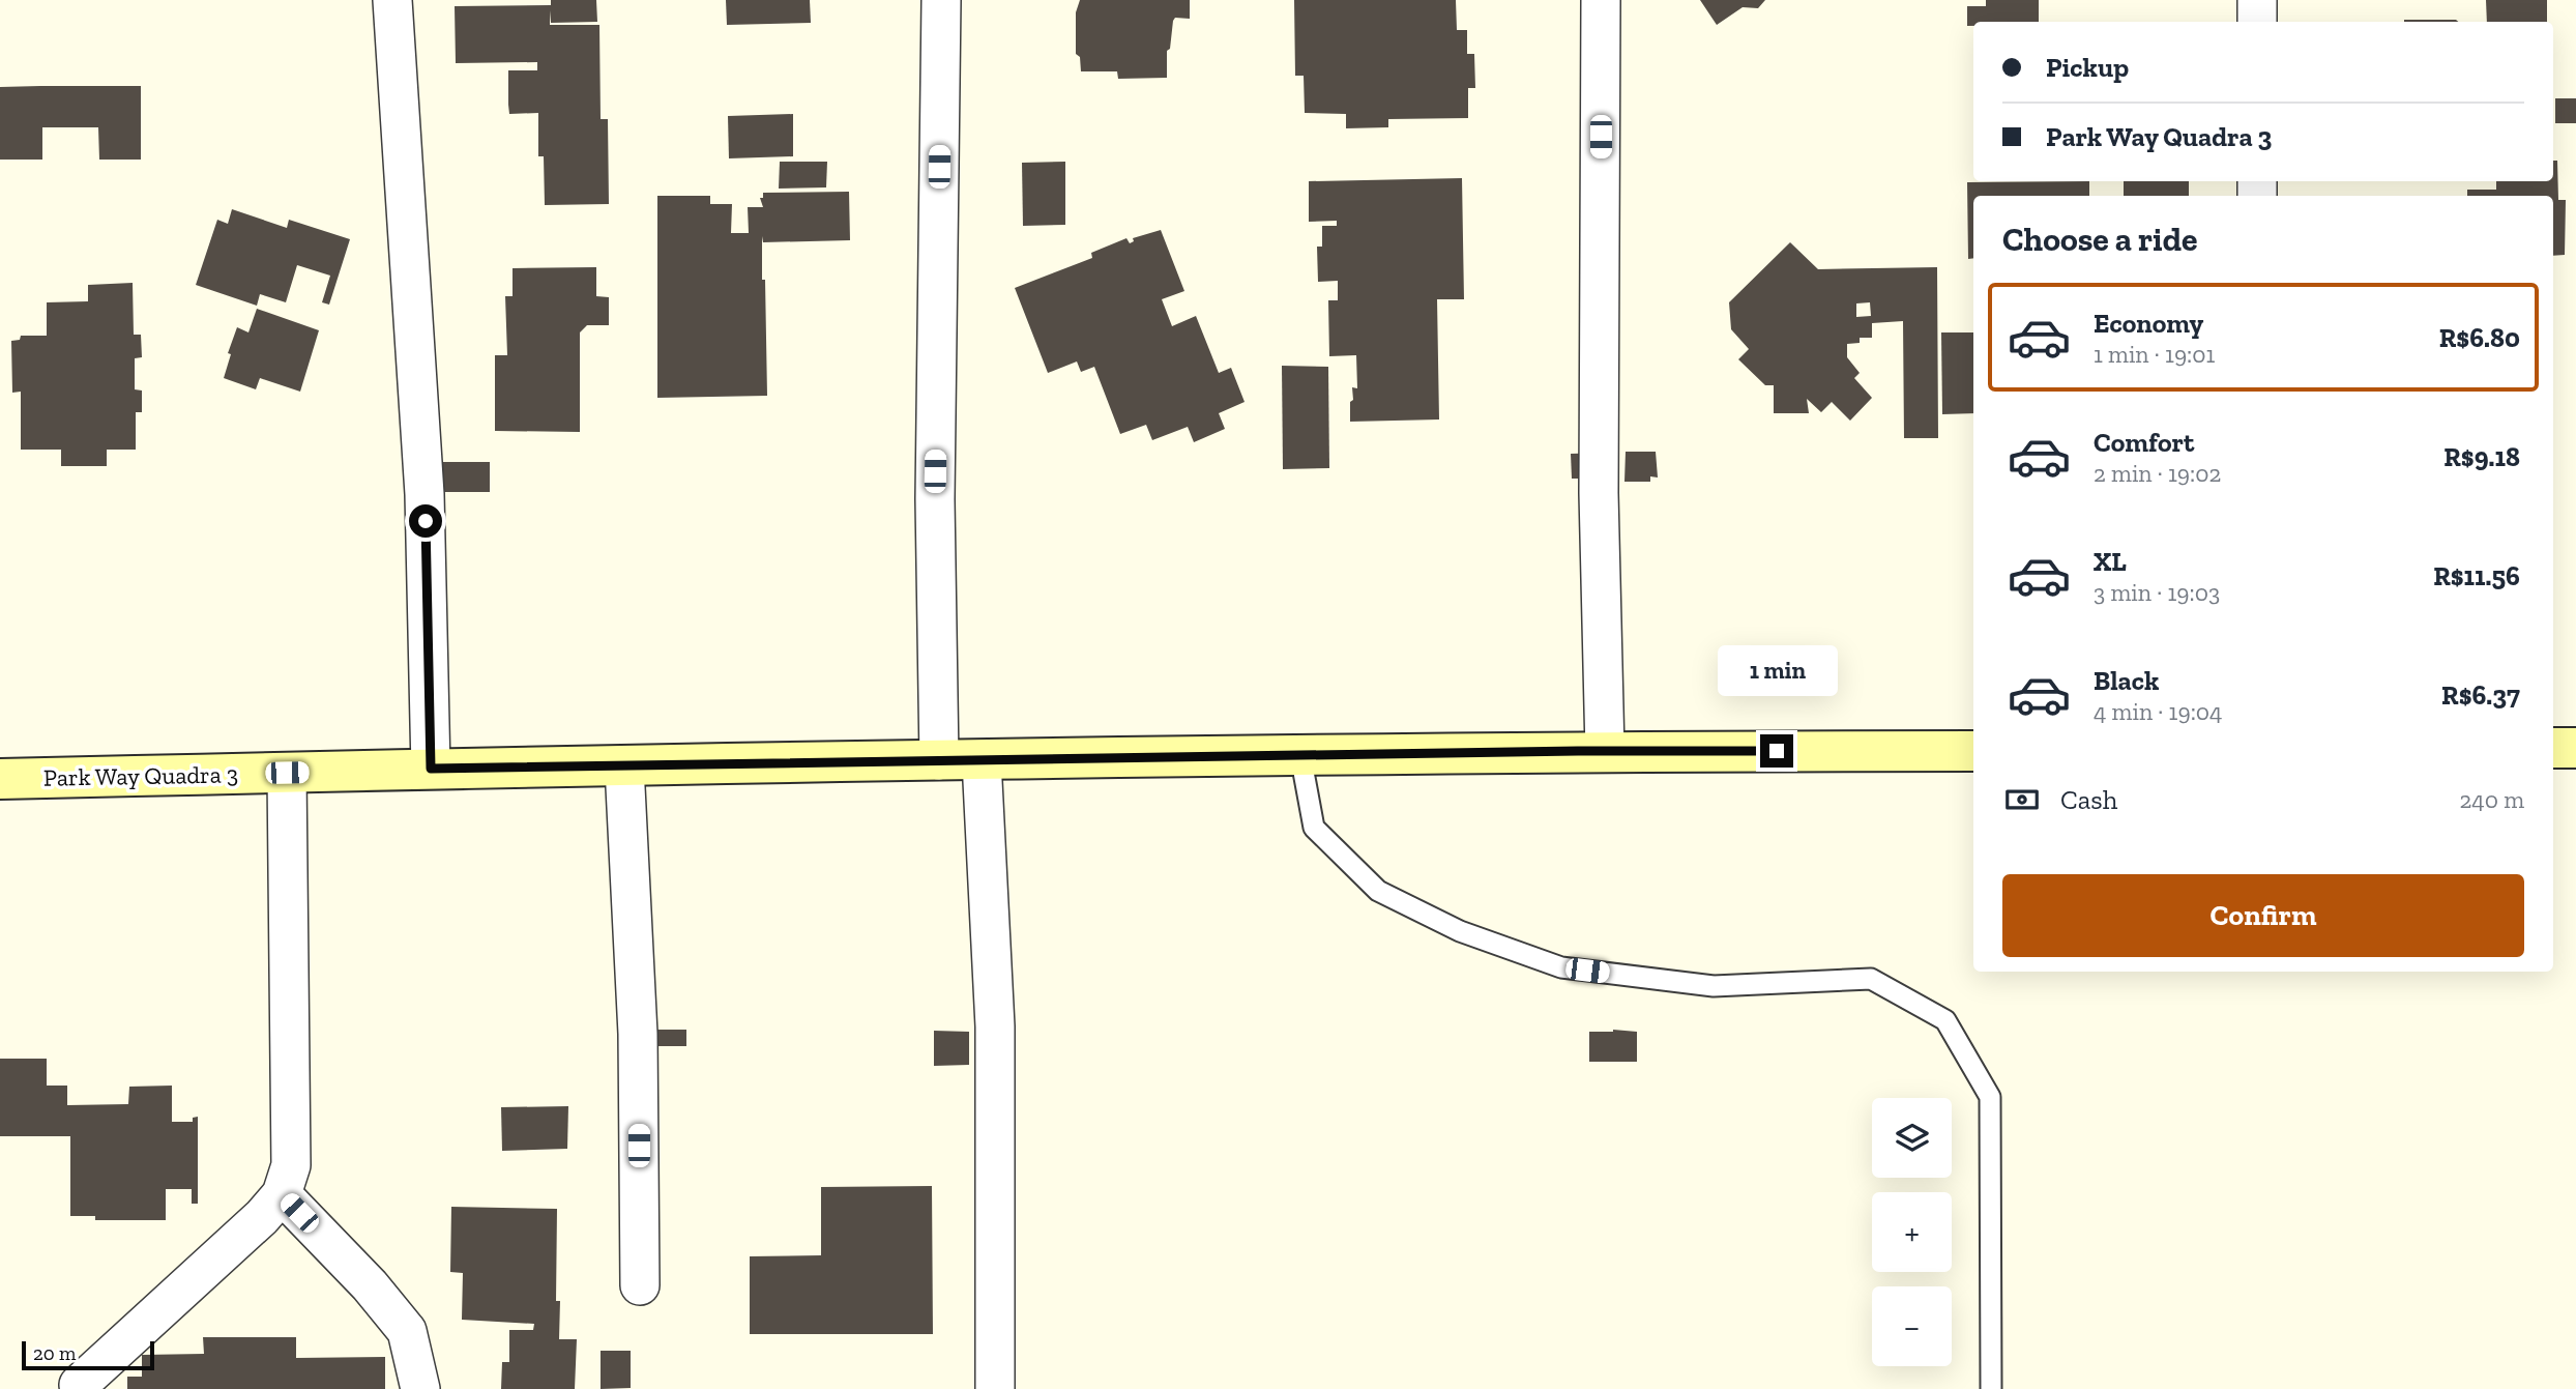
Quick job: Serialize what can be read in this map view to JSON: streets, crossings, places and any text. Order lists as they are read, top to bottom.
{
  "streets": {
    "street": ["Park Way Quadra 3"]
  },
  "scale_bar": "20 m",
  "page": {
    "banner": ["Pickup", "Park Way Quadra 3"],
    "heading": "Choose a ride",
    "list": [
      {
        "name": "Economy",
        "note": "1 min · 19:01",
        "value": "R$6.80"
      },
      {
        "name": "Comfort",
        "note": "2 min · 19:02",
        "value": "R$9.18"
      },
      {
        "name": "XL",
        "note": "3 min · 19:03",
        "value": "R$11.56"
      },
      {
        "name": "Black",
        "note": "4 min · 19:04",
        "value": "R$6.37"
      }
    ],
    "bubble": "1 min",
    "pay": ["Cash", "240 m"],
    "buttons": "Confirm",
    "map_buttons": ["+", "−"],
    "scale": "20 m"
  }
}
